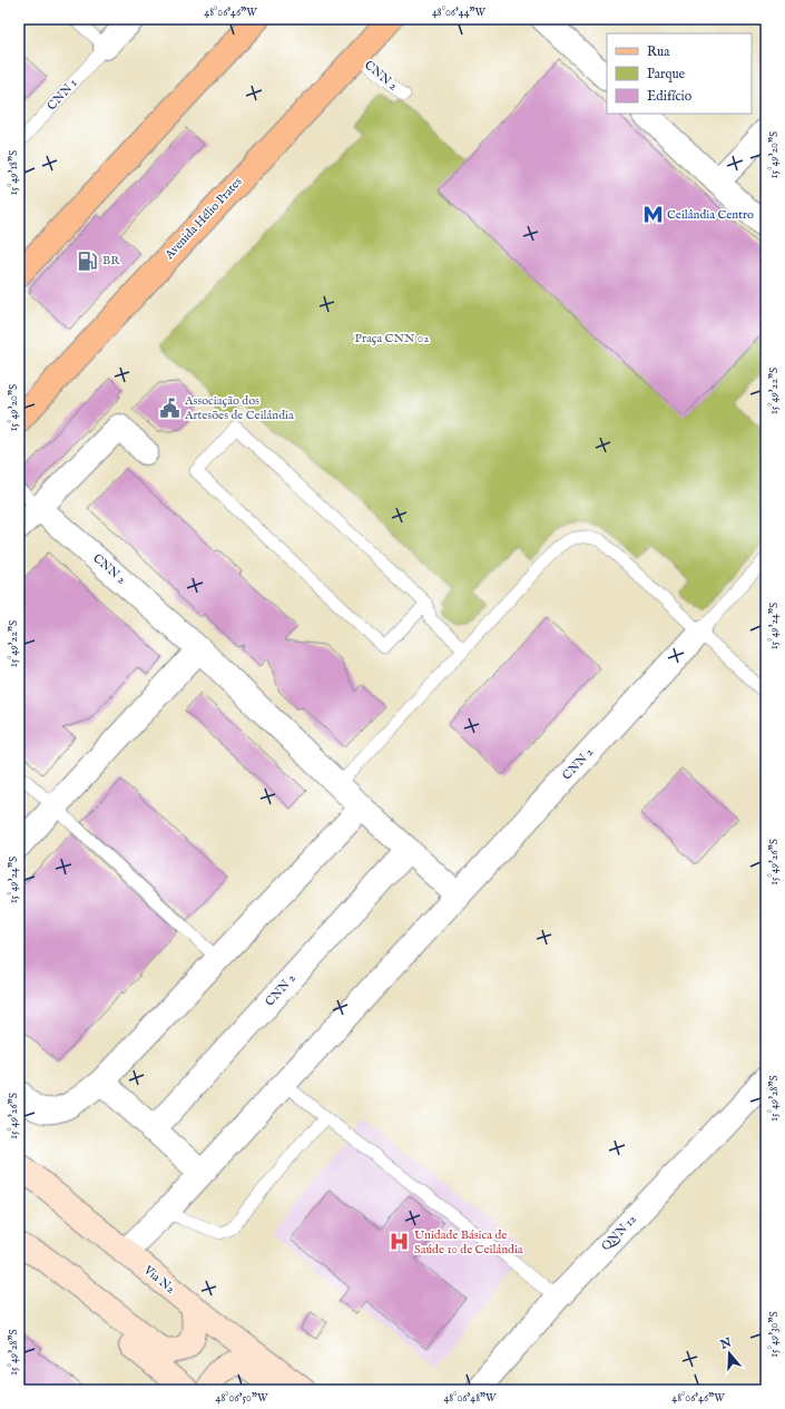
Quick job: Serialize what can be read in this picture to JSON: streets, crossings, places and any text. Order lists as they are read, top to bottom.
{
  "streets": {
    "main road": ["Avenida Hélio Prates", "Via N2"],
    "street": ["CNN 2", "CNN 1", "QNN 12"]
  },
  "crossings": [
    ["CNN 2", "Avenida Hélio Prates"],
    ["CNN 2", "Via N2"]
  ],
  "parks": ["Praça CNN 02"],
  "places": {
    "metro station": ["Ceilândia Centro"],
    "fuel station": ["BR"],
    "public building": ["Associação dos Artesões de Ceilândia"],
    "hospital": ["Unidade Básica de Saúde 10 de Ceilândia"]
  },
  "legend": ["Rua", "Parque", "Edifício"],
  "north": "top",
  "coordinates": [
    "48°06'46\"W",
    "48°06'44\"W",
    "15°49'20\"S",
    "15°49'18\"S",
    "15°49'22\"S",
    "15°49'24\"S",
    "15°49'26\"S",
    "15°49'28\"S",
    "15°49'30\"S",
    "48°06'50\"W",
    "48°06'48\"W"
  ]
}
